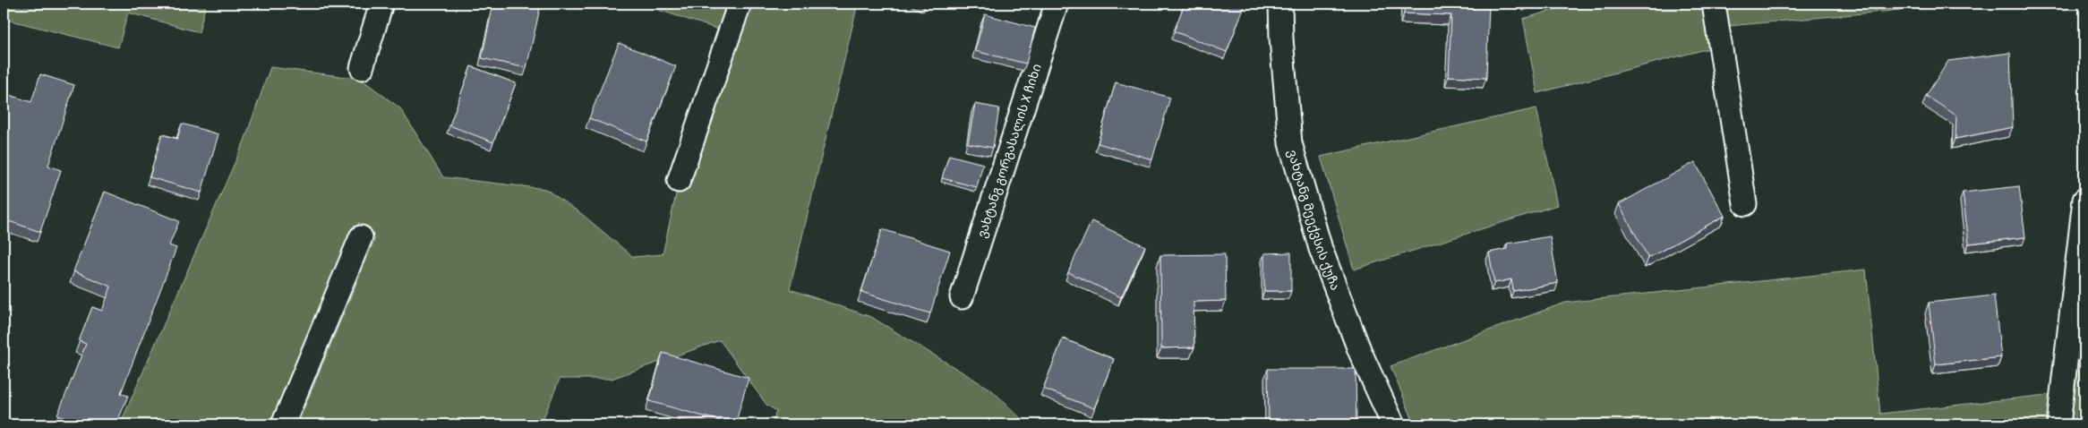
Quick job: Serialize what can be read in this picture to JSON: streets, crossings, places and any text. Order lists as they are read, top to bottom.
{
  "streets": {
    "street": ["ვახტანგ გორგასალის X ჩიხი", "ვახტანგ მეექვსის ქუჩა"]
  }
}
